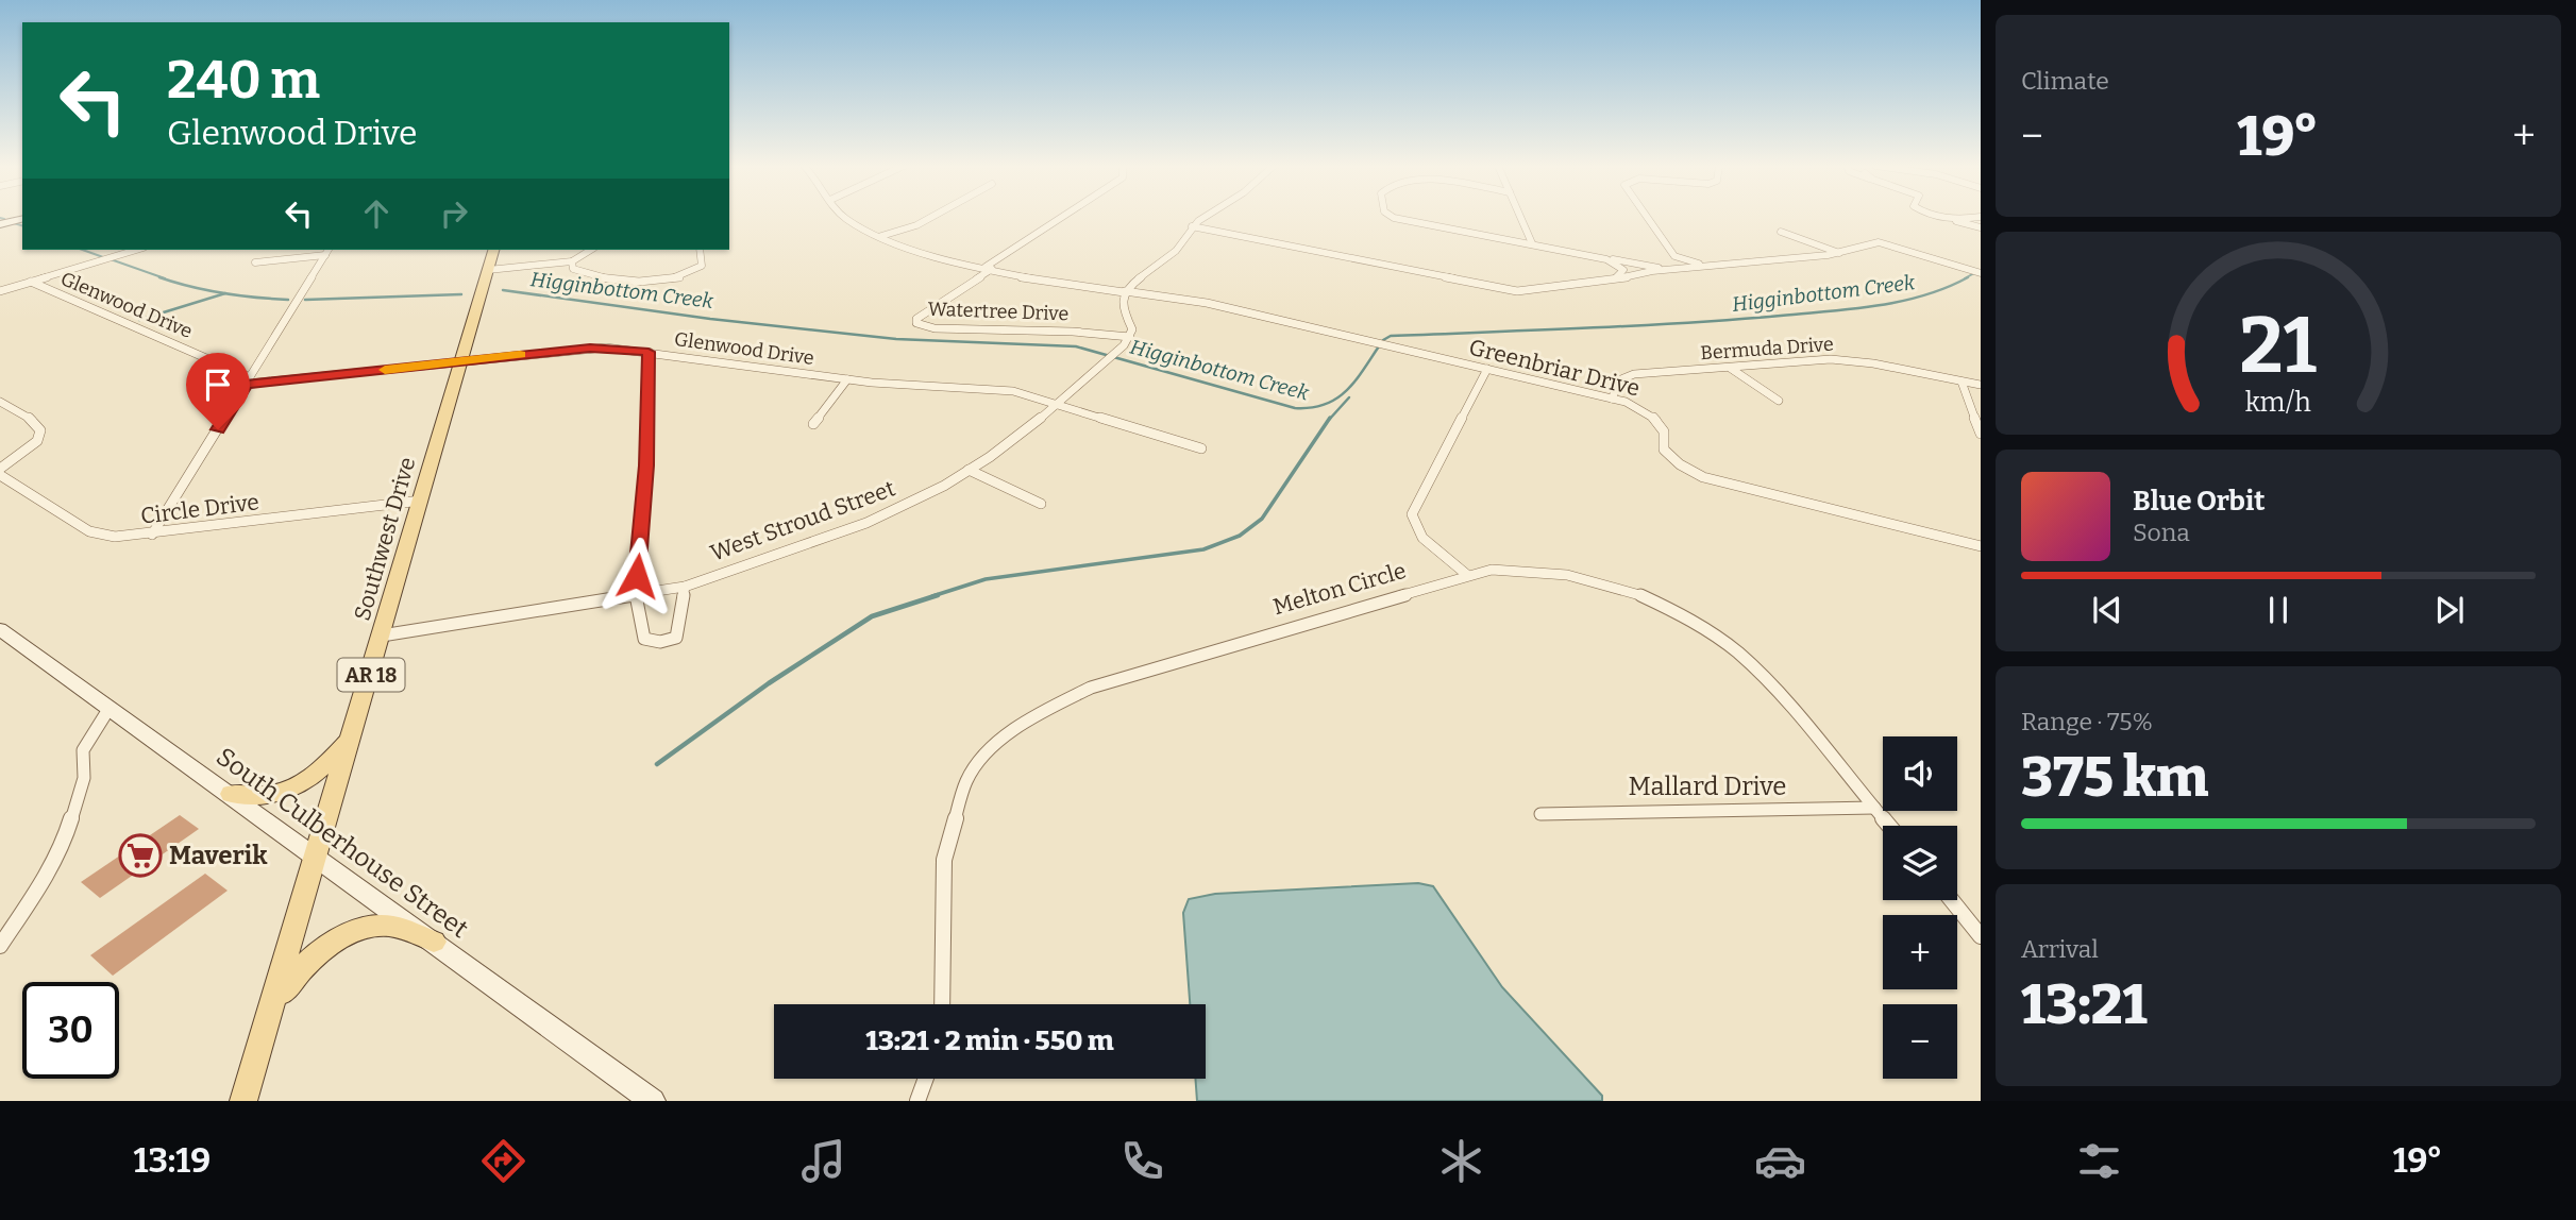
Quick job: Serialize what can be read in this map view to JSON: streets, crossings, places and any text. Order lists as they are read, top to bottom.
{
  "streets": {
    "main road": ["Southwest Drive", "AR 18"],
    "street": [
      "Glenwood Drive",
      "Watertree Drive",
      "Bermuda Drive",
      "Greenbriar Drive",
      "Circle Drive",
      "West Stroud Street",
      "Melton Circle",
      "Mallard Drive",
      "South Culberhouse Street"
    ]
  },
  "crossings": [
    ["Glenwood Drive", "West Stroud Street"],
    ["Glenwood Drive", "Southwest Drive"],
    ["Watertree Drive", "Greenbriar Drive"],
    ["Watertree Drive", "West Stroud Street"],
    ["Bermuda Drive", "Greenbriar Drive"],
    ["Circle Drive", "Southwest Drive"],
    ["West Stroud Street", "Southwest Drive"],
    ["Southwest Drive", "South Culberhouse Street"],
    ["Melton Circle", "Mallard Drive"]
  ],
  "water": ["Higginbottom Creek"],
  "places": {
    "supermarket": ["Maverik"]
  },
  "page": {
    "tile": [
      "Climate",
      ["Range · 75%", "375 km"],
      ["Arrival", "13:21"]
    ],
    "turn": ["240 m", "Glenwood Drive"],
    "heat": ["−", "19°", "+"],
    "song": ["Blue Orbit", "Sona"],
    "map_buttons": ["+", "−"],
    "limit": "30",
    "trip": "13:21 · 2 min · 550 m",
    "tabs": ["13:19", "19°"],
    "gauge": ["21", "km/h"]
  }
}
